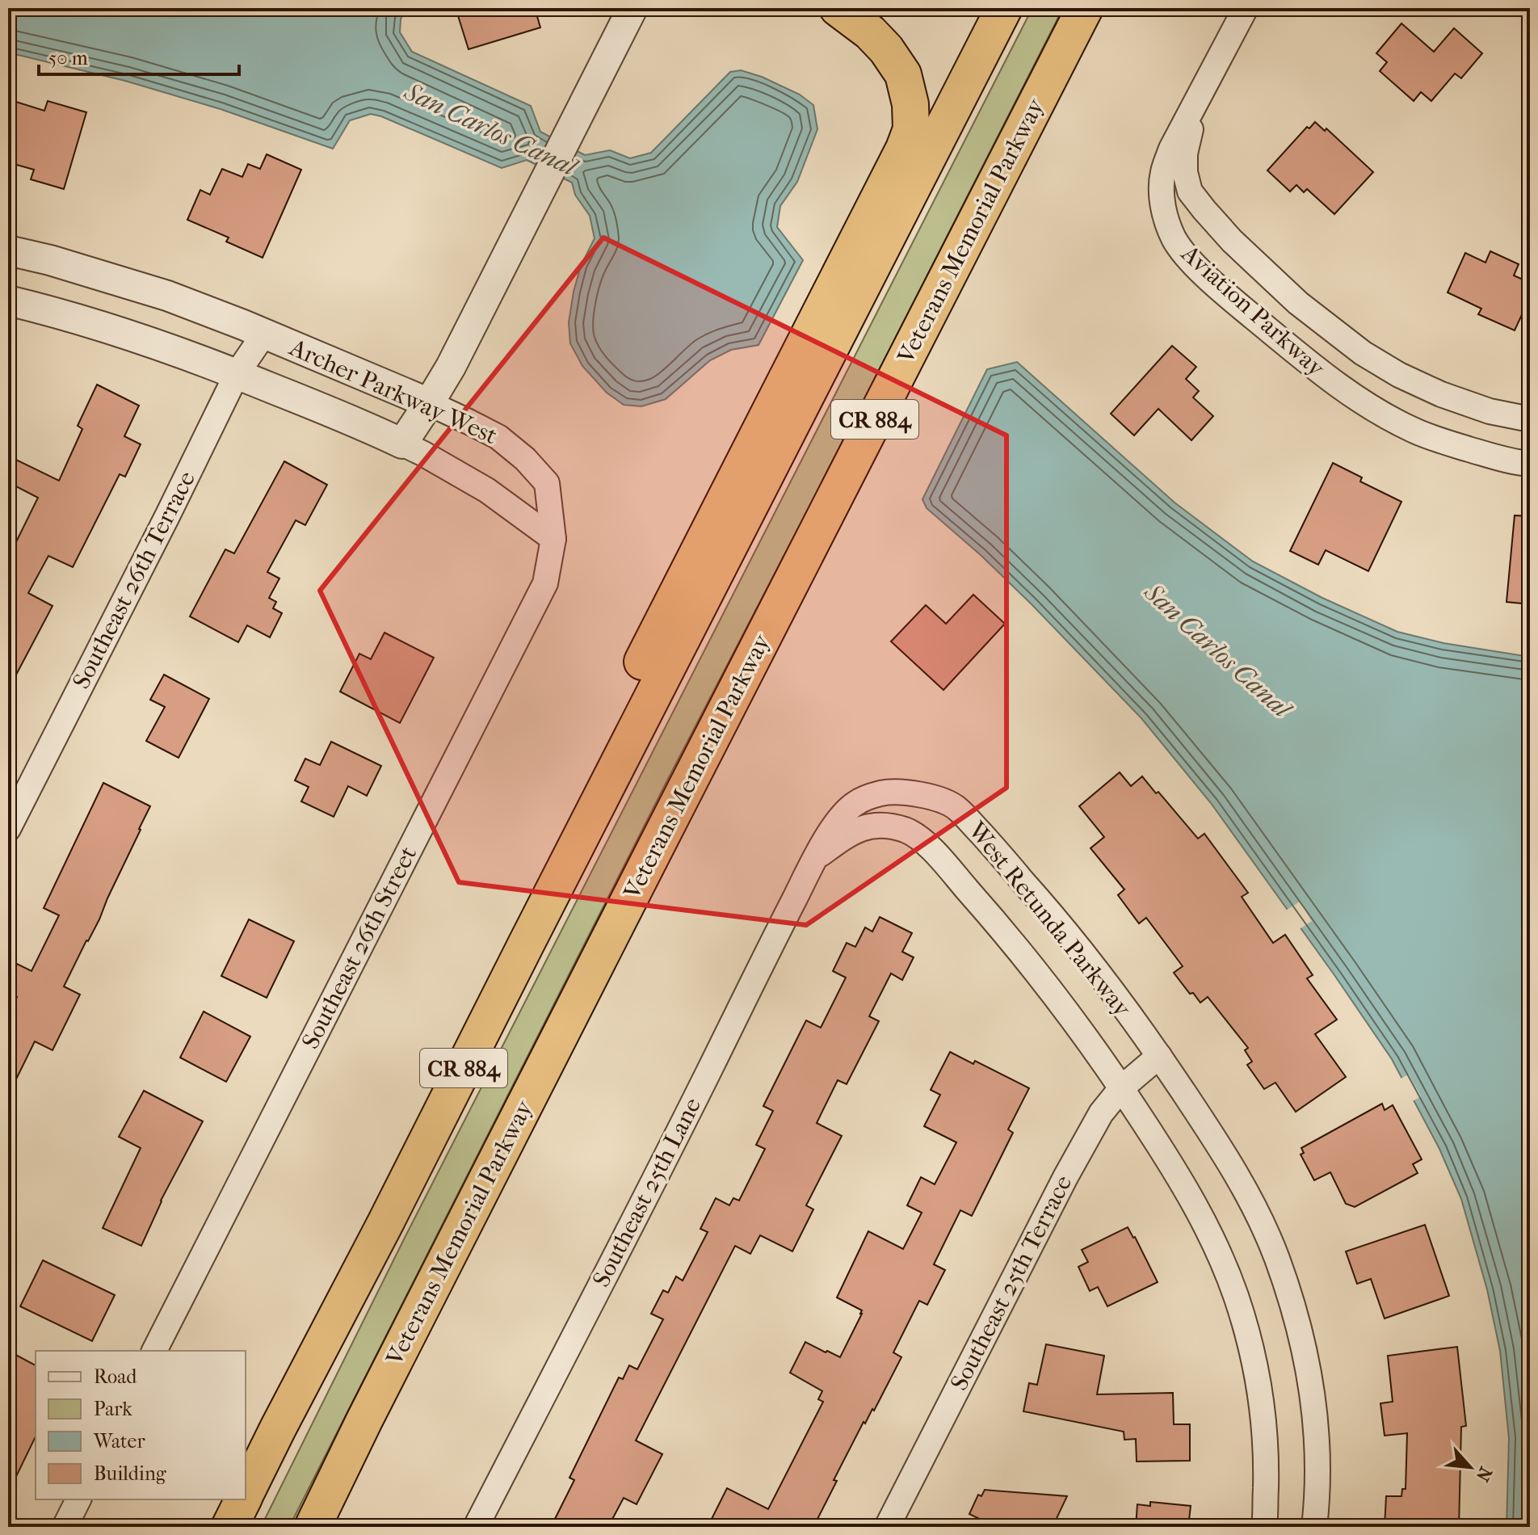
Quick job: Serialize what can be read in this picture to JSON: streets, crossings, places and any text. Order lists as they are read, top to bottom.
{
  "streets": {
    "highway": ["Veterans Memorial Parkway", "CR 884"],
    "street": [
      "Aviation Parkway",
      "Archer Parkway West",
      "Southeast 26th Terrace",
      "West Retunda Parkway",
      "Southeast 26th Street",
      "Southeast 25th Lane",
      "Southeast 25th Terrace"
    ]
  },
  "crossings": [
    ["Archer Parkway West", "Southeast 26th Terrace"],
    ["Archer Parkway West", "Southeast 26th Street"],
    ["West Retunda Parkway", "Southeast 25th Lane"],
    ["West Retunda Parkway", "Southeast 25th Terrace"]
  ],
  "water": ["San Carlos Canal"],
  "legend": [
    "Road",
    "Park",
    "Water",
    "Building"
  ],
  "scale_bar": "50 m",
  "north": "bottom right"
}
